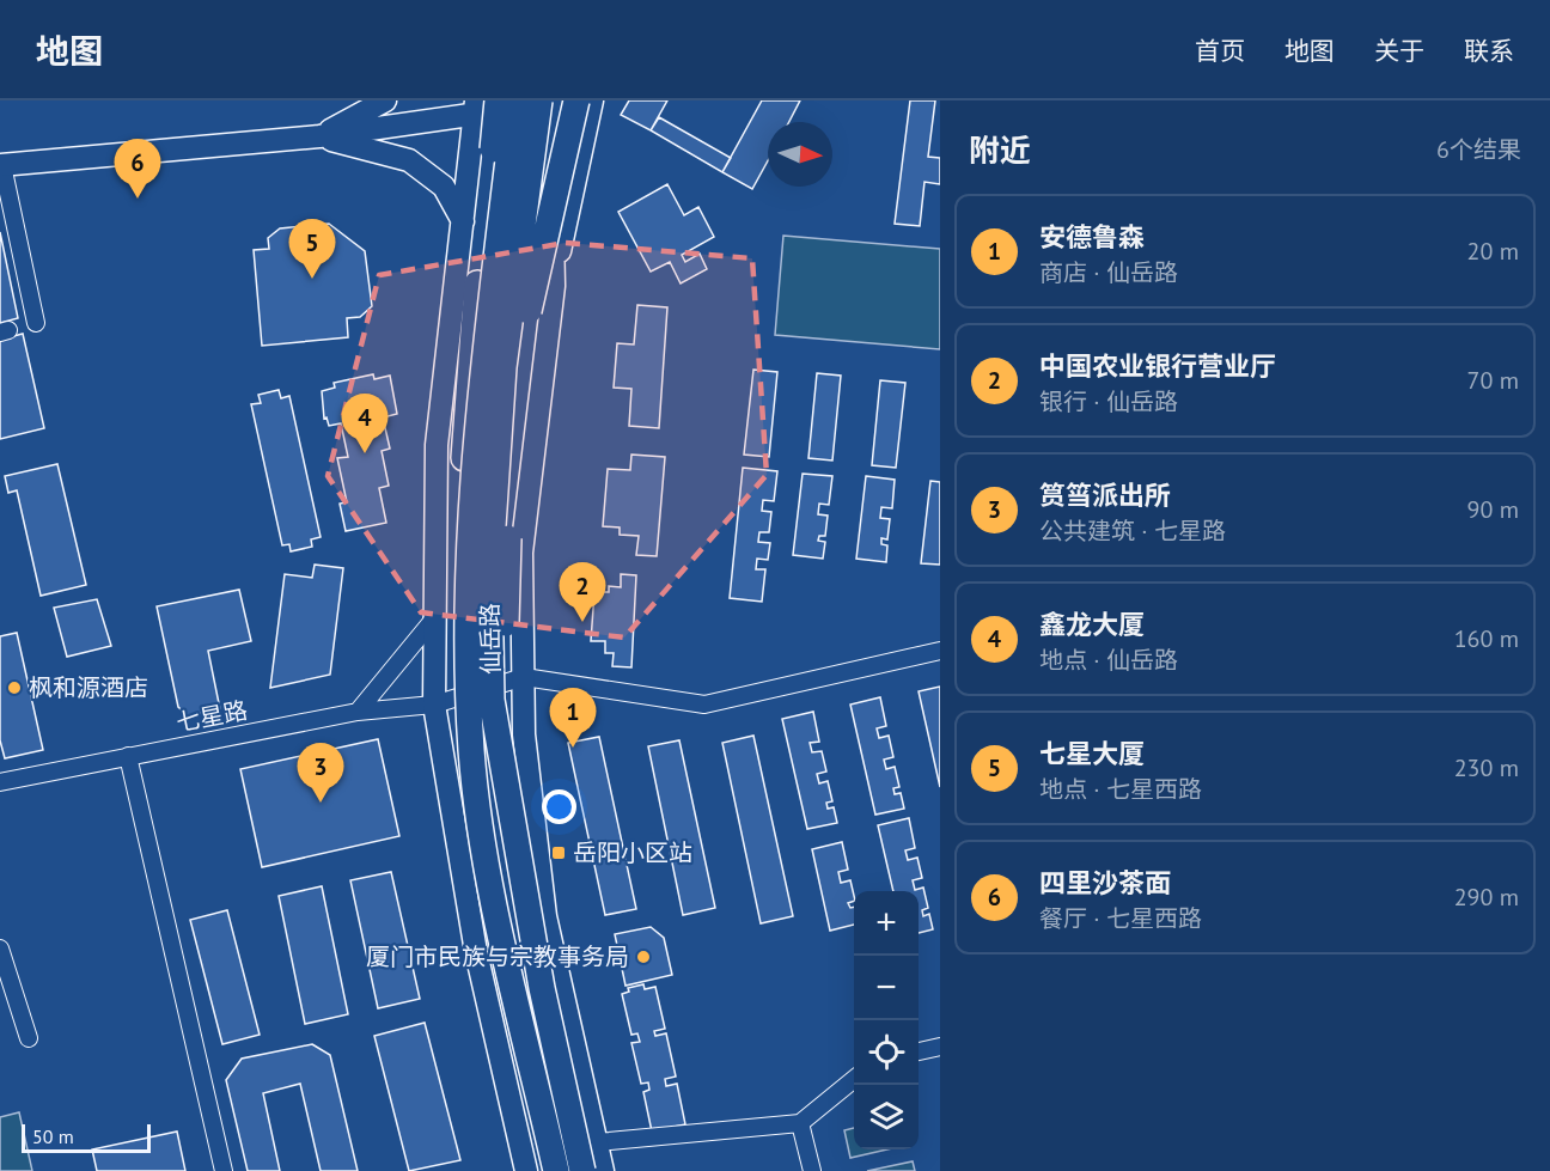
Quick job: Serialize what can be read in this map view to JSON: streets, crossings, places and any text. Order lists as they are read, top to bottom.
{
  "streets": {
    "highway": ["仙岳路"],
    "street": ["七星路"]
  },
  "places": {
    "other": ["枫和源酒店", "厦门市民族与宗教事务局"],
    "transit": ["岳阳小区站"]
  },
  "scale_bar": "50 m",
  "north": "right",
  "page": {
    "header": "地图",
    "nav": [
      "首页",
      "地图",
      "关于",
      "联系"
    ],
    "heading": ["附近", "6个结果"],
    "pins": [
      "6",
      "5",
      "4",
      "2",
      "1",
      "3"
    ],
    "list": [
      {
        "mark": "1",
        "name": "安德鲁森",
        "note": "商店 · 仙岳路",
        "value": "20 m"
      },
      {
        "mark": "2",
        "name": "中国农业银行营业厅",
        "note": "银行 · 仙岳路",
        "value": "70 m"
      },
      {
        "mark": "3",
        "name": "筼筜派出所",
        "note": "公共建筑 · 七星路",
        "value": "90 m"
      },
      {
        "mark": "4",
        "name": "鑫龙大厦",
        "note": "地点 · 仙岳路",
        "value": "160 m"
      },
      {
        "mark": "5",
        "name": "七星大厦",
        "note": "地点 · 七星西路",
        "value": "230 m"
      },
      {
        "mark": "6",
        "name": "四里沙茶面",
        "note": "餐厅 · 七星西路",
        "value": "290 m"
      }
    ],
    "map_buttons": ["+", "−"],
    "scale": "50 m"
  }
}
